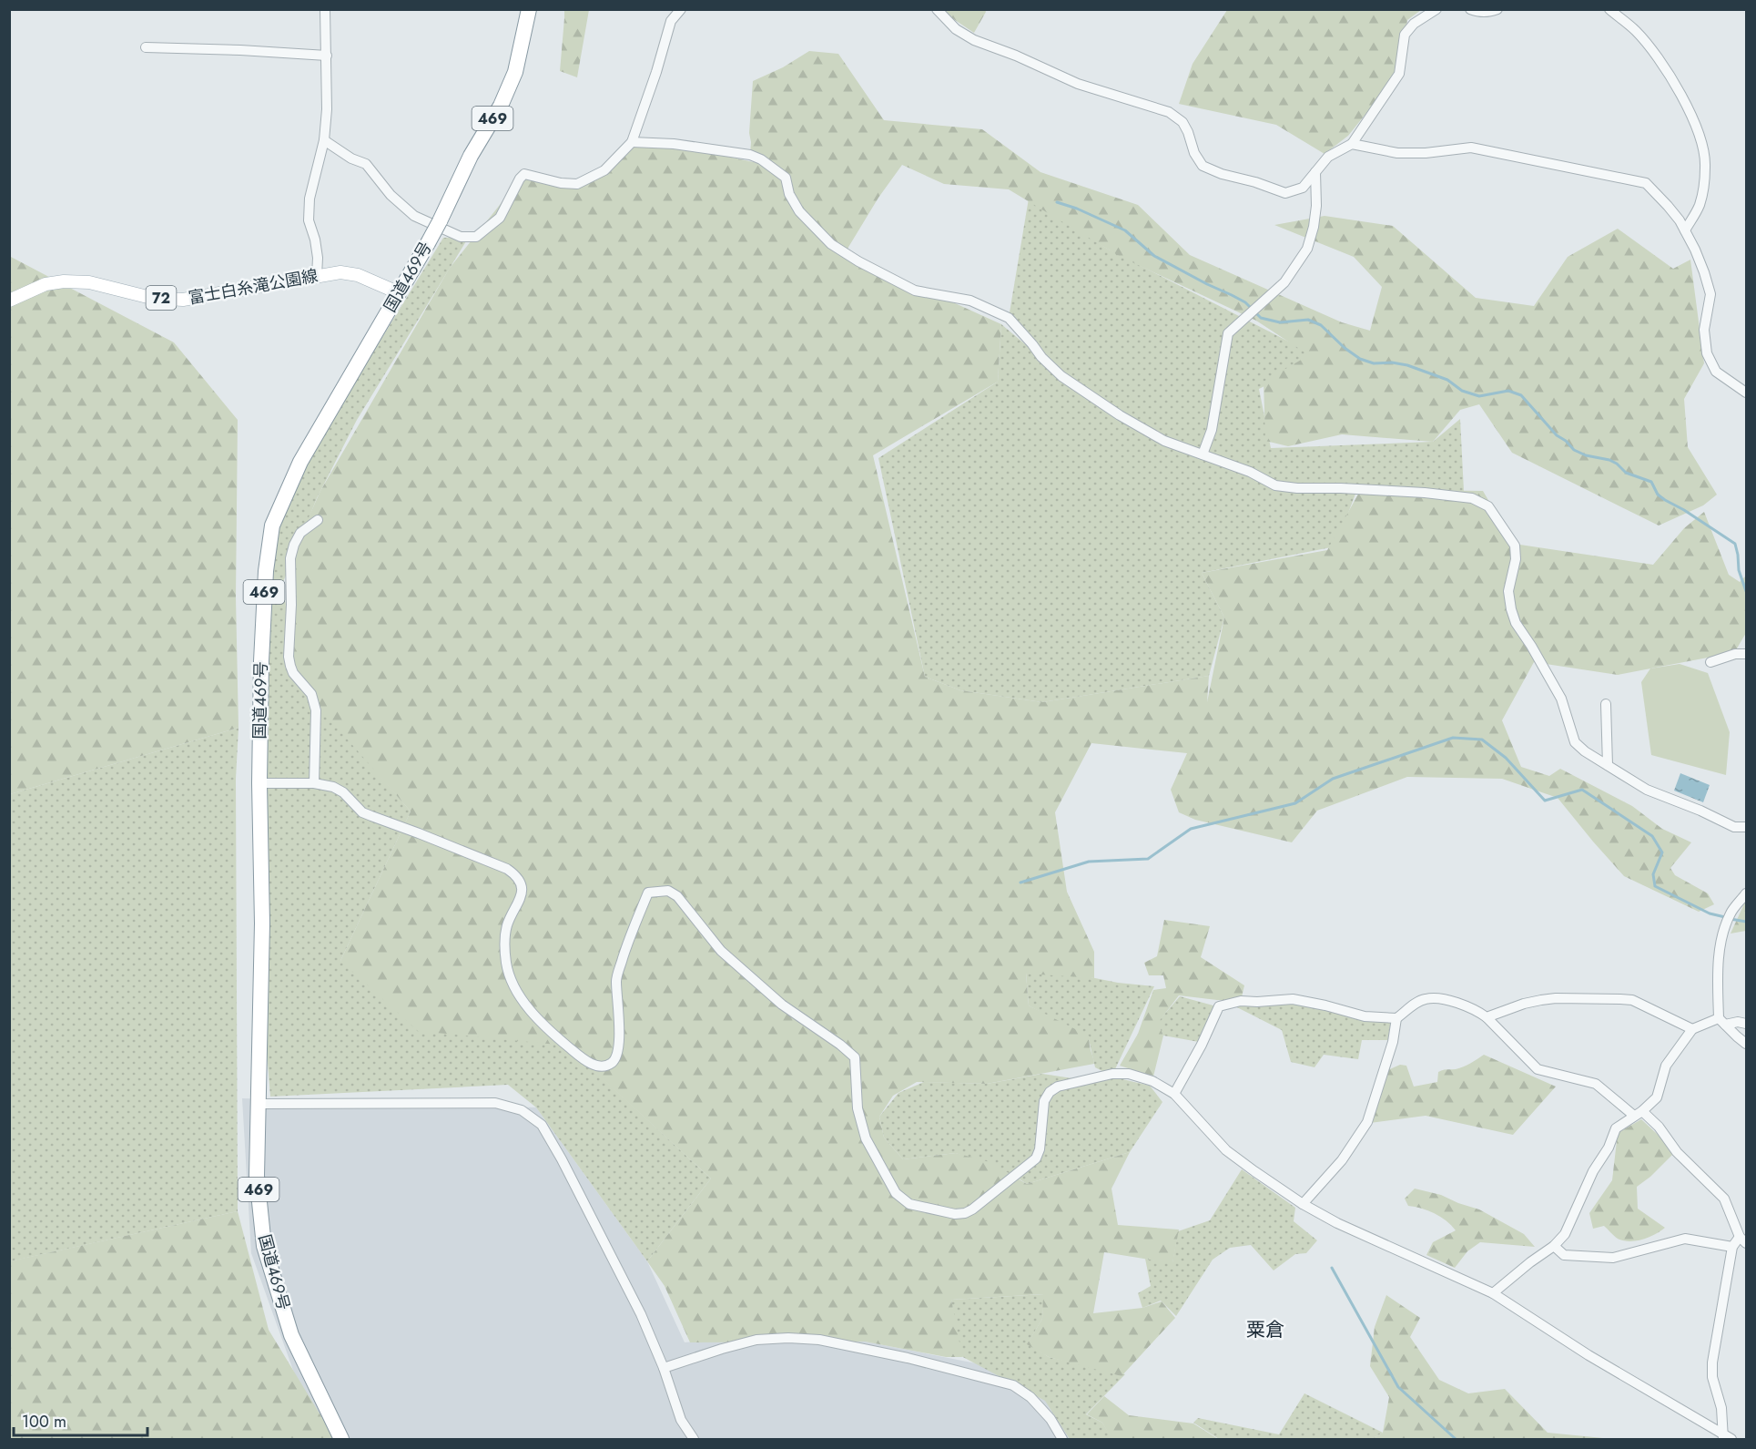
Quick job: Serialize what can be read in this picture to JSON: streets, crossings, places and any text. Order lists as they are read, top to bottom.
{
  "streets": {
    "highway": ["469", "国道469号"],
    "main road": ["富士白糸滝公園線", "72"]
  },
  "crossings": [
    ["国道469号", "富士白糸滝公園線"]
  ],
  "districts": ["粟倉"],
  "scale_bar": "100 m"
}
